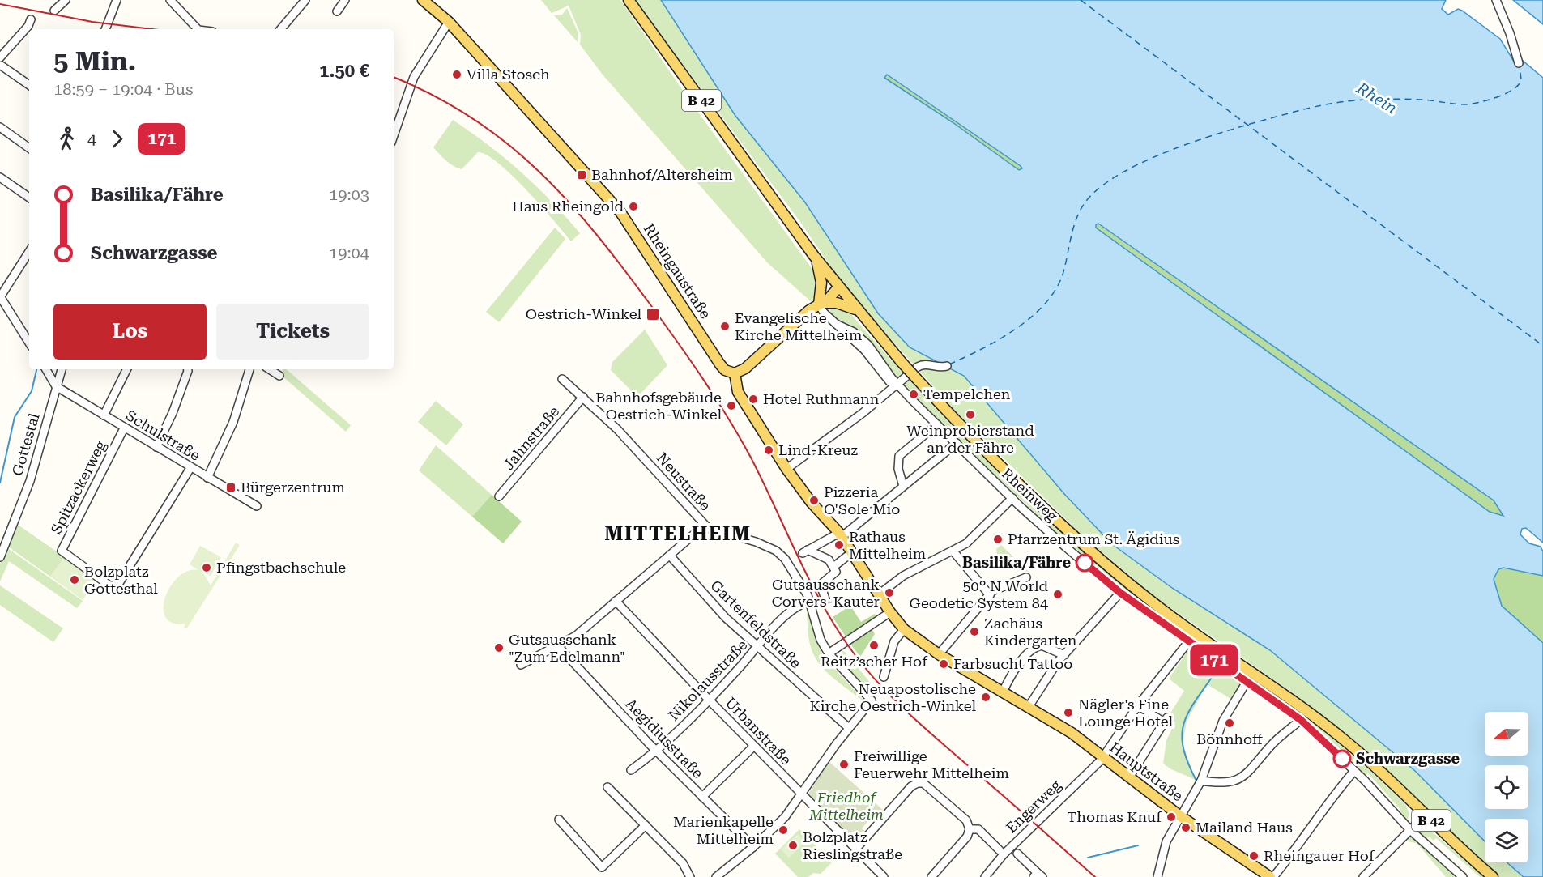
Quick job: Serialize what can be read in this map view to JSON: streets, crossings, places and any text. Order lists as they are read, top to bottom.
{
  "streets": {
    "main road": ["B 42", "Rheingaustraße", "Hauptstraße"],
    "street": [
      "Schulstraße",
      "Jahnstraße",
      "Gottestal",
      "Neustraße",
      "Spitzackerweg",
      "Rheinweg",
      "Gartenfeldstraße",
      "Nikolausstraße",
      "Urbanstraße",
      "Aegidiusstraße",
      "Engerweg"
    ]
  },
  "crossings": [
    ["Schulstraße", "Gottestal"],
    ["Schulstraße", "Spitzackerweg"],
    ["Jahnstraße", "Neustraße"],
    ["Neustraße", "Gartenfeldstraße"],
    ["Rheinweg", "Engerweg"],
    ["Gartenfeldstraße", "Nikolausstraße"],
    ["Nikolausstraße", "Urbanstraße"],
    ["Nikolausstraße", "Aegidiusstraße"],
    ["Hauptstraße", "Engerweg"]
  ],
  "districts": ["MITTELHEIM"],
  "water": ["Rhein"],
  "parks": ["Friedhof Mittelheim"],
  "places": {
    "other": [
      "Villa Stosch",
      "Haus Rheingold",
      "Evangelische Kirche Mittelheim",
      "Tempelchen",
      "Hotel Ruthmann",
      "Bahnhofsgebäude Oestrich-Winkel",
      "Weinprobierstand an der Fähre",
      "Lind-Kreuz",
      "Pizzeria O'Sole Mio",
      "Pfarrzentrum St. Ägidius",
      "Rathaus Mittelheim",
      "Basilika/Fähre",
      "Pfingstbachschule",
      "Bolzplatz Gottesthal",
      "Gutsausschank Corvers-Kauter",
      "50° N World Geodetic System 84",
      "Zachäus Kindergarten",
      "Reitz’scher Hof",
      "Gutsausschank \"Zum Edelmann\"",
      "Farbsucht Tattoo",
      "Neuapostolische Kirche Oestrich-Winkel",
      "Nägler's Fine Lounge Hotel",
      "Bönnhoff",
      "Schwarzgasse",
      "Freiwillige Feuerwehr Mittelheim",
      "Thomas Knuf",
      "Mailand Haus",
      "Marienkapelle Mittelheim",
      "Bolzplatz Rieslingstraße",
      "Rheingauer Hof"
    ],
    "transit": ["Bahnhof/Altersheim", "Oestrich-Winkel", "Bürgerzentrum"]
  },
  "lines": ["bus line 171"],
  "north": "left",
  "page": {
    "on_map": "171",
    "heading": ["5 Min.", "18:59 – 19:04 · Bus", "1.50 €"],
    "legs": ["4", "171"],
    "list": [
      {
        "name": "Basilika/Fähre",
        "value": "19:03"
      },
      {
        "name": "Schwarzgasse",
        "value": "19:04"
      }
    ],
    "buttons": ["Los", "Tickets"]
  }
}
